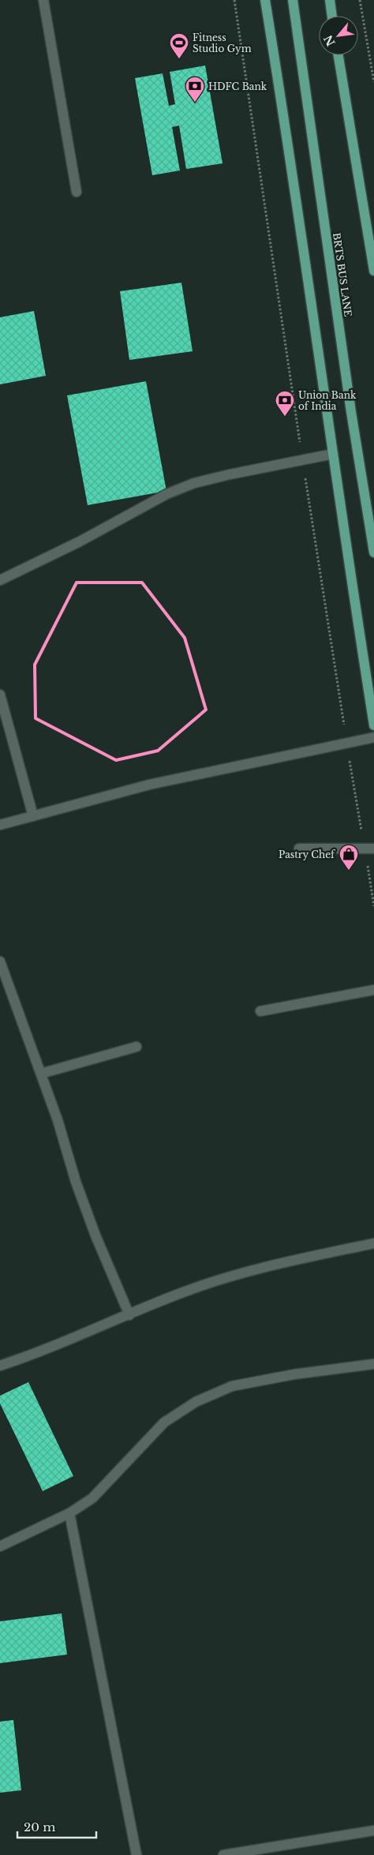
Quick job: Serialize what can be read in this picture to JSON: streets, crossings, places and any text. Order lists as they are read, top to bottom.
{
  "streets": {
    "main road": ["BRTS BUS LANE"]
  },
  "places": {
    "sports": ["Fitness Studio Gym"],
    "bank": ["HDFC Bank", "Union Bank of India"],
    "shop": ["Pastry Chef"]
  },
  "scale_bar": "20 m",
  "north": "bottom left"
}
